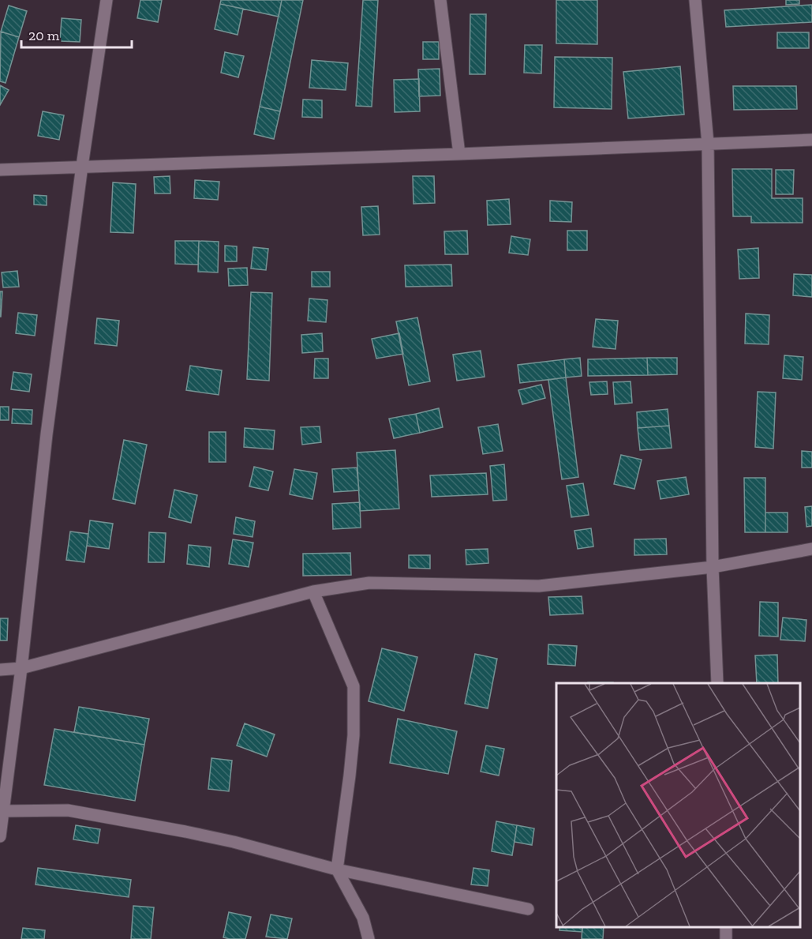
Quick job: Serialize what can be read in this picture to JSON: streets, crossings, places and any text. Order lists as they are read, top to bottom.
{
  "scale_bar": "20 m"
}
